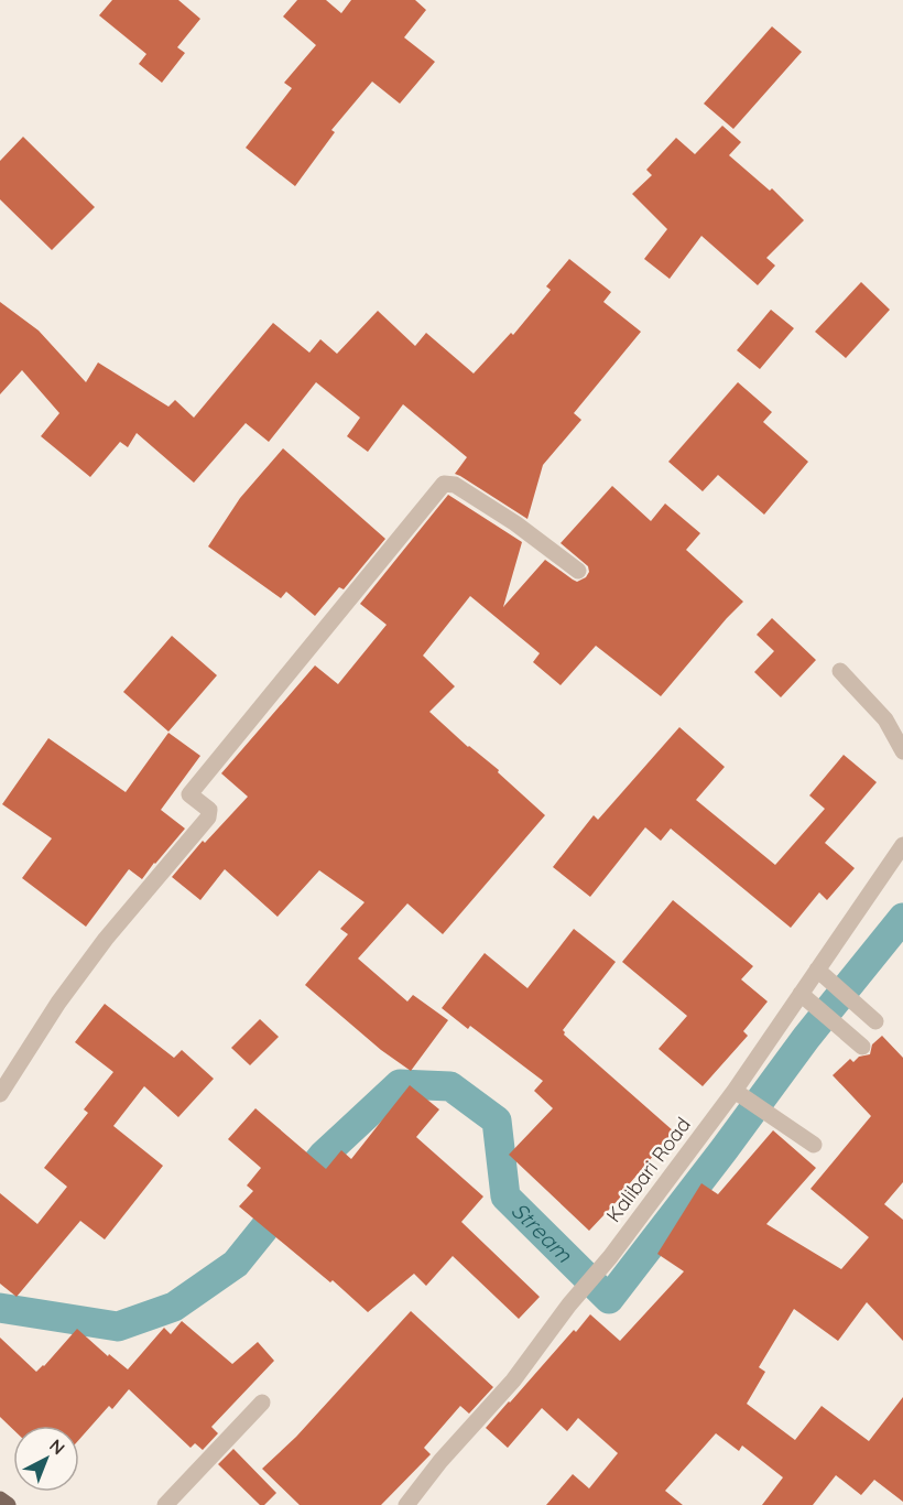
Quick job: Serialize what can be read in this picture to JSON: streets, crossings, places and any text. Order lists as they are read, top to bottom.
{
  "streets": {
    "street": ["Kalibari Road"]
  },
  "water": ["Stream"],
  "north": "top right"
}
